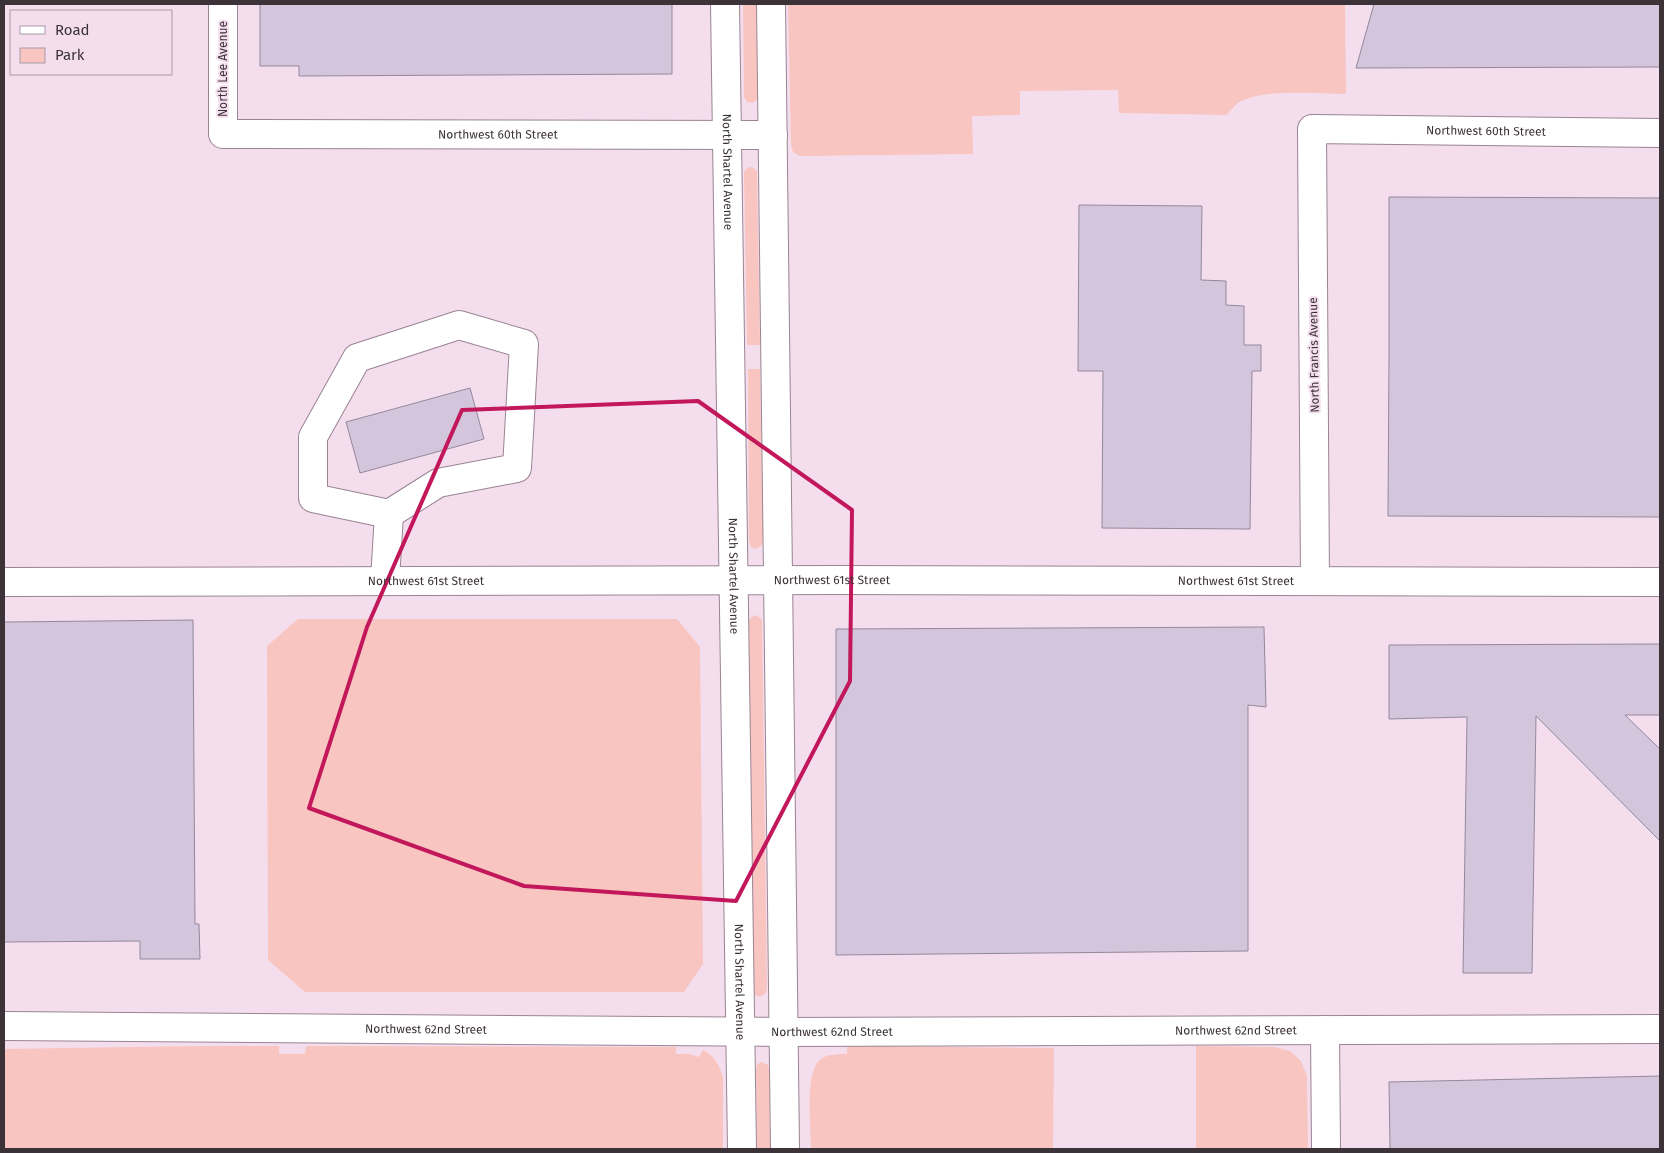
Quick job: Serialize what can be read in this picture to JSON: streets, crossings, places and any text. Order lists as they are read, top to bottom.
{
  "streets": {
    "street": [
      "North Lee Avenue",
      "Northwest 60th Street",
      "North Shartel Avenue",
      "North Francis Avenue",
      "Northwest 61st Street",
      "Northwest 62nd Street"
    ]
  },
  "crossings": [
    ["North Lee Avenue", "Northwest 60th Street"],
    ["Northwest 60th Street", "North Shartel Avenue"],
    ["Northwest 60th Street", "North Francis Avenue"],
    ["North Shartel Avenue", "Northwest 61st Street"],
    ["North Shartel Avenue", "Northwest 62nd Street"],
    ["North Francis Avenue", "Northwest 61st Street"]
  ],
  "legend": ["Road", "Park"]
}
